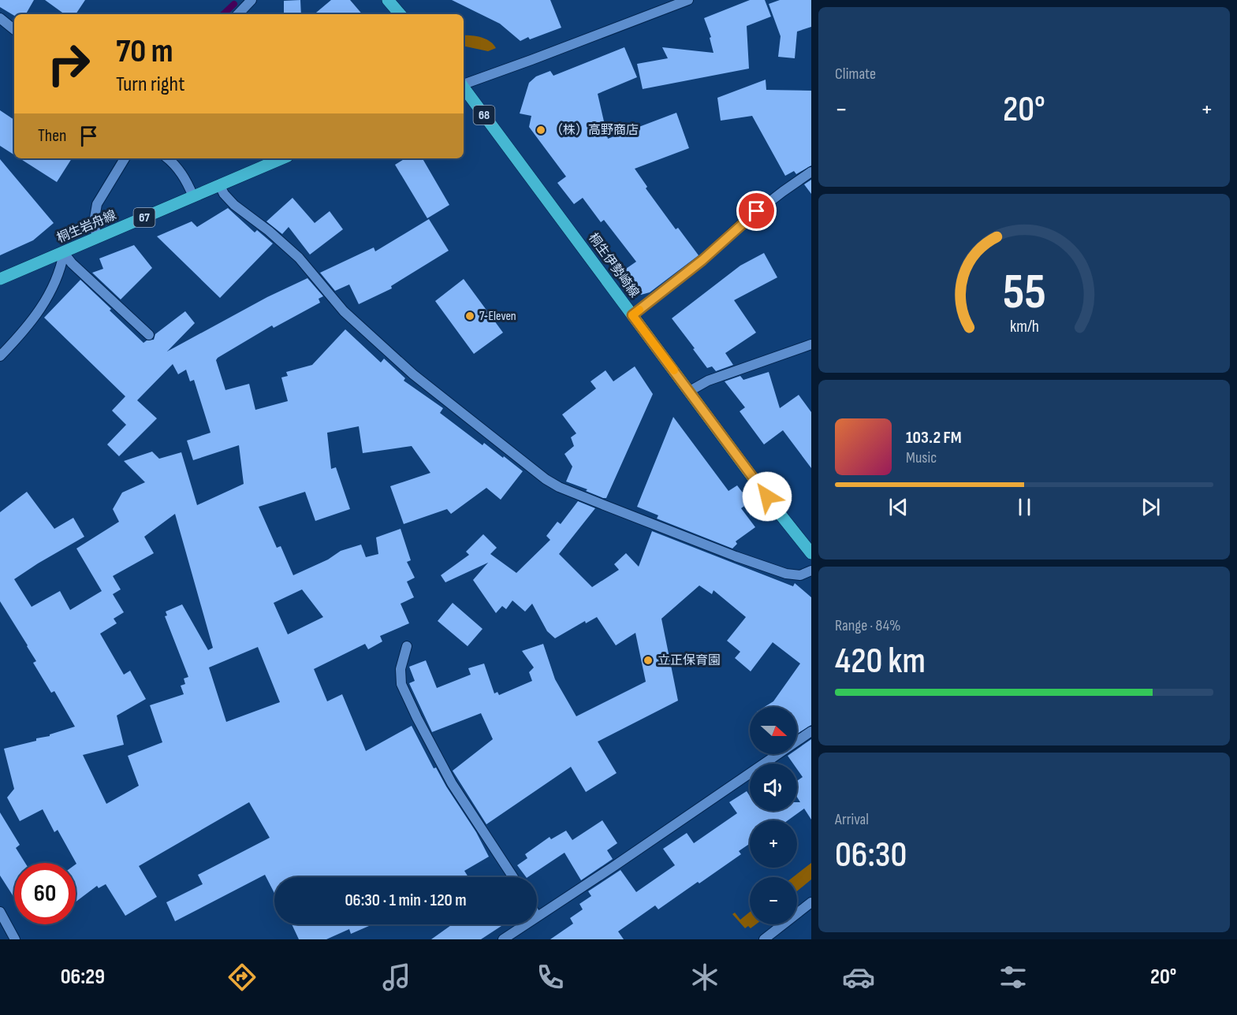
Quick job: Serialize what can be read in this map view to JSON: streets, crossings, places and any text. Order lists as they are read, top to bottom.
{
  "streets": {
    "main road": [
      "68",
      "67",
      "桐生岩舟線",
      "桐生伊勢崎線"
    ]
  },
  "places": ["（株）高野商店", "7-Eleven", "立正保育園"],
  "north": "right",
  "page": {
    "tile": [
      "Climate",
      ["Range · 84%", "420 km"],
      ["Arrival", "06:30"]
    ],
    "turn": ["70 m", "Turn right"],
    "heat": ["−", "20°", "+"],
    "then": "Then",
    "song": ["103.2 FM", "Music"],
    "map_buttons": ["+", "−"],
    "limit": "60",
    "trip": "06:30 · 1 min · 120 m",
    "tabs": ["06:29", "20°"],
    "gauge": ["55", "km/h"]
  }
}
